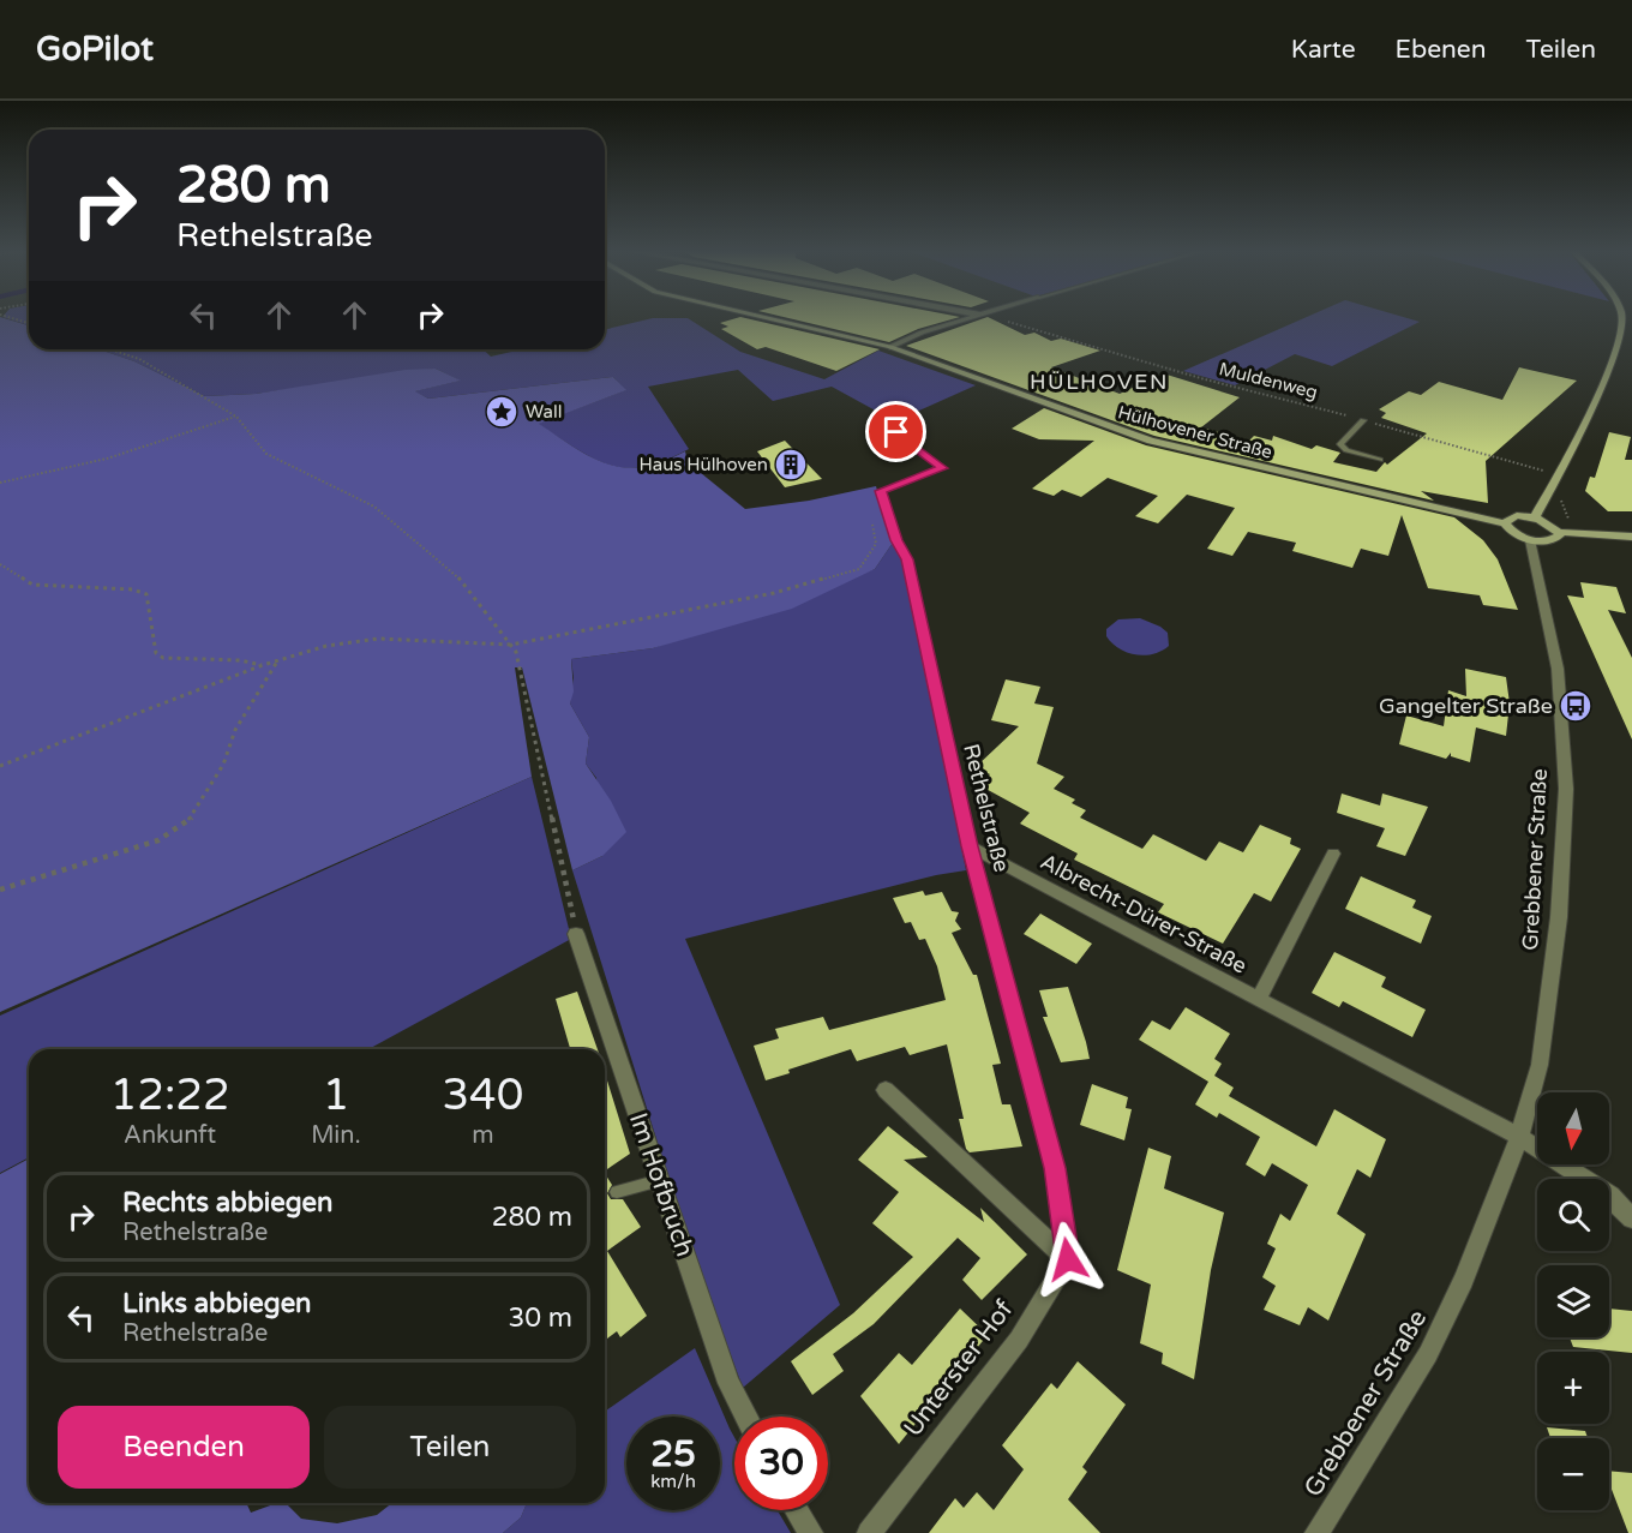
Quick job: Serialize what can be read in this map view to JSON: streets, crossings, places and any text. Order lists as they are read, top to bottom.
{
  "streets": {
    "main road": ["Hülhovener Straße"],
    "street": [
      "Rethelstraße",
      "Grebbener Straße",
      "Albrecht-Dürer-Straße",
      "Im Hofbruch",
      "Unterster Hof"
    ],
    "path": ["Muldenweg"]
  },
  "crossings": [
    ["Rethelstraße", "Albrecht-Dürer-Straße"],
    ["Rethelstraße", "Unterster Hof"],
    ["Grebbener Straße", "Albrecht-Dürer-Straße"]
  ],
  "districts": ["HÜLHOVEN"],
  "places": {
    "place": ["Wall"],
    "building": ["Haus Hülhoven"],
    "bus stop": ["Gangelter Straße"]
  },
  "north": "bottom",
  "page": {
    "header": "GoPilot",
    "nav": ["Karte", "Ebenen", "Teilen"],
    "turn": ["280 m", "Rethelstraße"],
    "eta": [
      "12:22",
      "Ankunft",
      "1",
      "Min.",
      "340",
      "m"
    ],
    "map_buttons": ["+", "−"],
    "list": [
      {
        "name": "Rechts abbiegen",
        "note": "Rethelstraße",
        "value": "280 m"
      },
      {
        "name": "Links abbiegen",
        "note": "Rethelstraße",
        "value": "30 m"
      }
    ],
    "buttons": ["Beenden", "Teilen"],
    "speed": "25 km/h",
    "limit": "30"
  }
}
